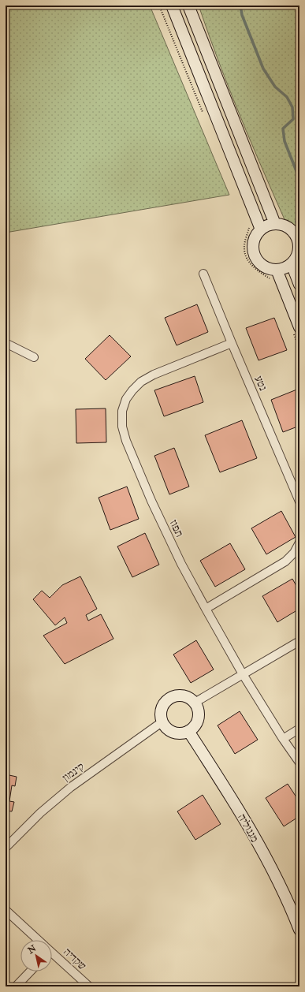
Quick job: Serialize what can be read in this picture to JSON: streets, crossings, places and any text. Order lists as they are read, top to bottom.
{
  "streets": {
    "main road": ["מגנוליה"],
    "street": [
      "נטע",
      "תפוז",
      "קינמון",
      "שקדיה"
    ]
  },
  "crossings": [
    ["נטע", "תפוז"],
    ["קינמון", "מגנוליה"]
  ],
  "north": "top left"
}
